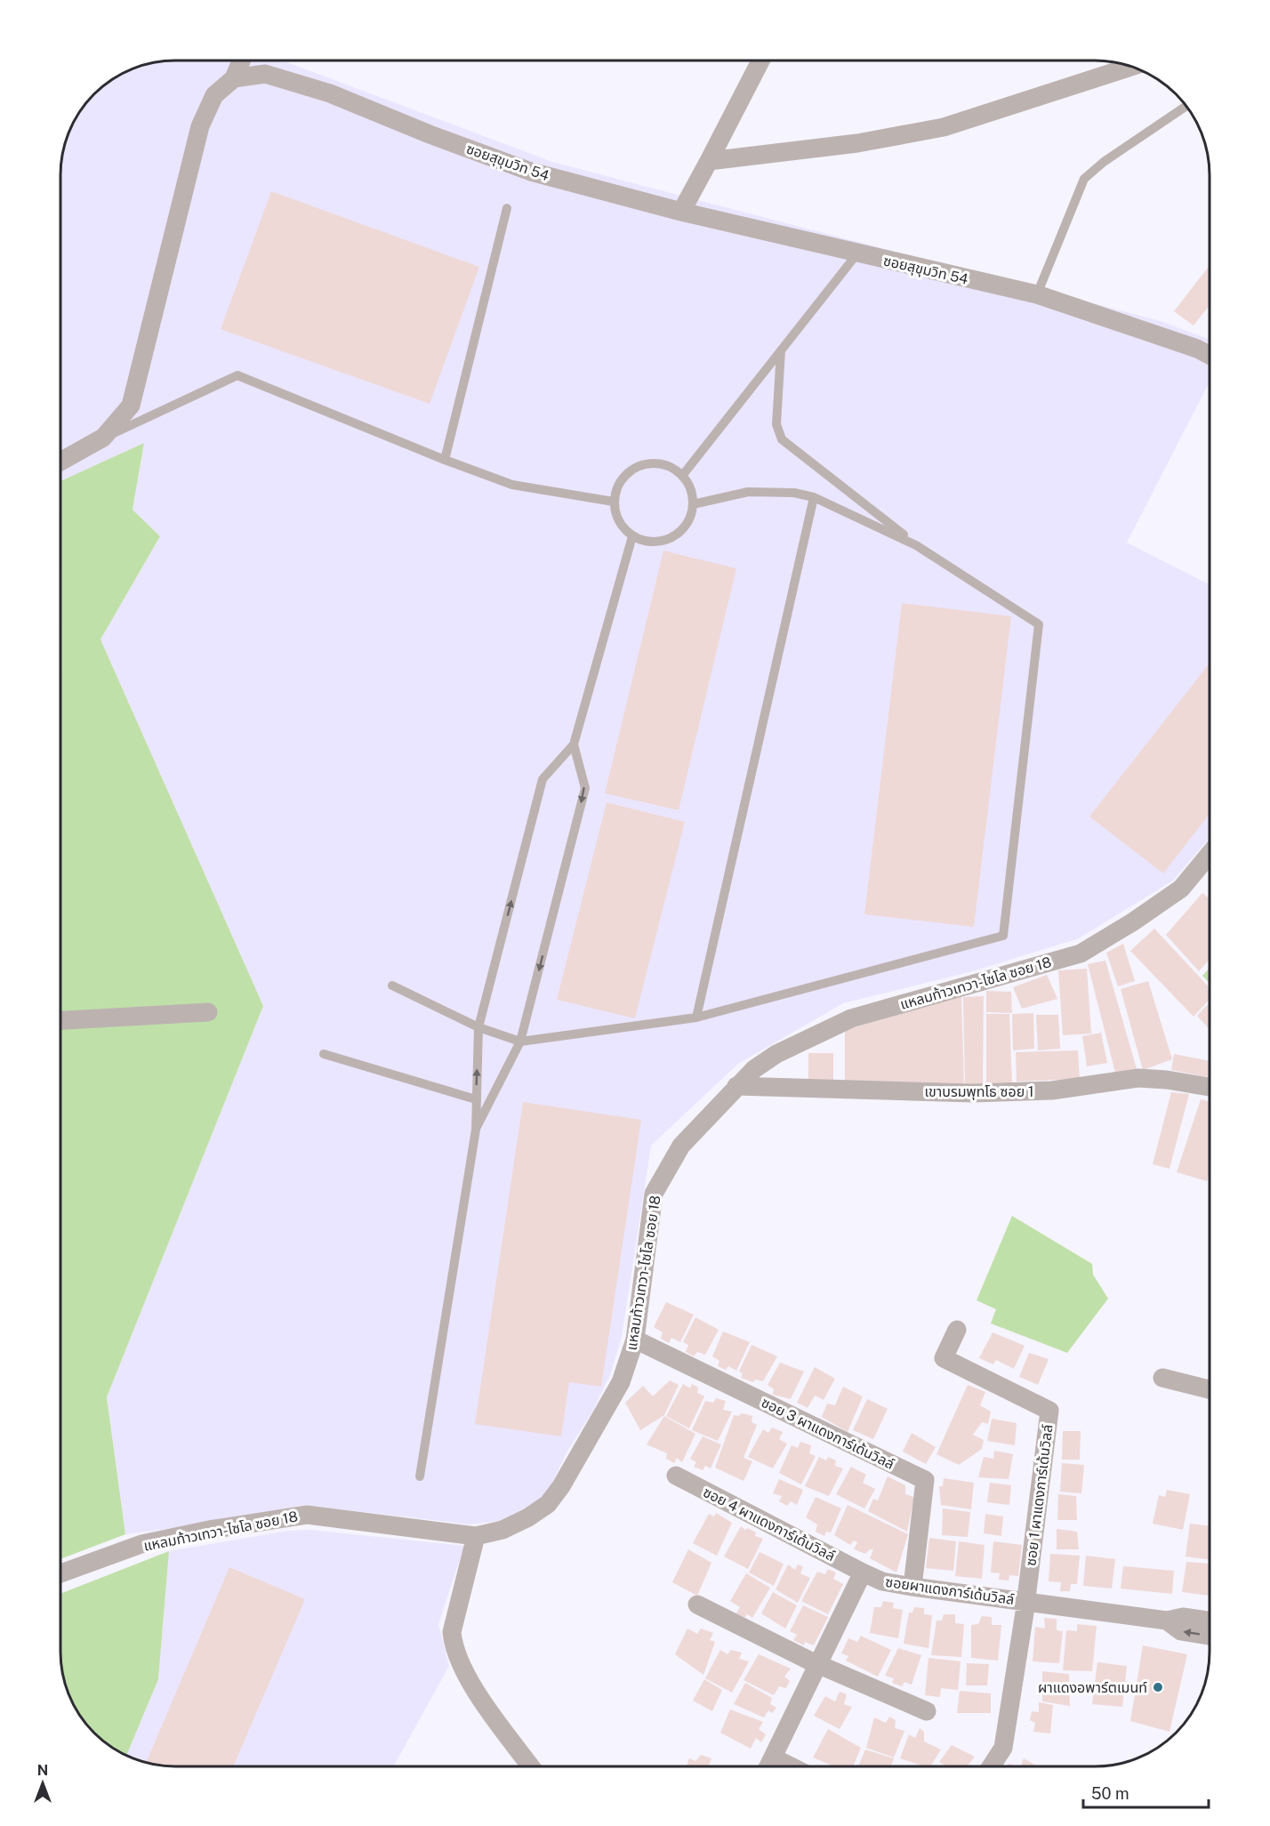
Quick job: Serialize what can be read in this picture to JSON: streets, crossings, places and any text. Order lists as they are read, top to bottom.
{
  "streets": {
    "street": [
      "ซอยสุขุมวิท 54",
      "แหลมท้าวเทวา-ไซโล ซอย 18",
      "เขาบรมพุทโธ ซอย 1",
      "ซอย 3 ผาแดงการ์เด้นวิลล์",
      "ซอย 1 ผาแดงการ์เด้นวิลล์",
      "ซอย 4 ผาแดงการ์เด้นวิลล์",
      "ซอยผาแดงการ์เด้นวิลล์"
    ]
  },
  "crossings": [
    ["แหลมท้าวเทวา-ไซโล ซอย 18", "เขาบรมพุทโธ ซอย 1"],
    ["แหลมท้าวเทวา-ไซโล ซอย 18", "ซอย 3 ผาแดงการ์เด้นวิลล์"],
    ["ซอย 3 ผาแดงการ์เด้นวิลล์", "ซอยผาแดงการ์เด้นวิลล์"],
    ["ซอย 1 ผาแดงการ์เด้นวิลล์", "ซอยผาแดงการ์เด้นวิลล์"],
    ["ซอย 4 ผาแดงการ์เด้นวิลล์", "ซอยผาแดงการ์เด้นวิลล์"]
  ],
  "places": ["ผาแดงอพาร์ตเมนท์"],
  "scale_bar": "50 m",
  "north": "top"
}
